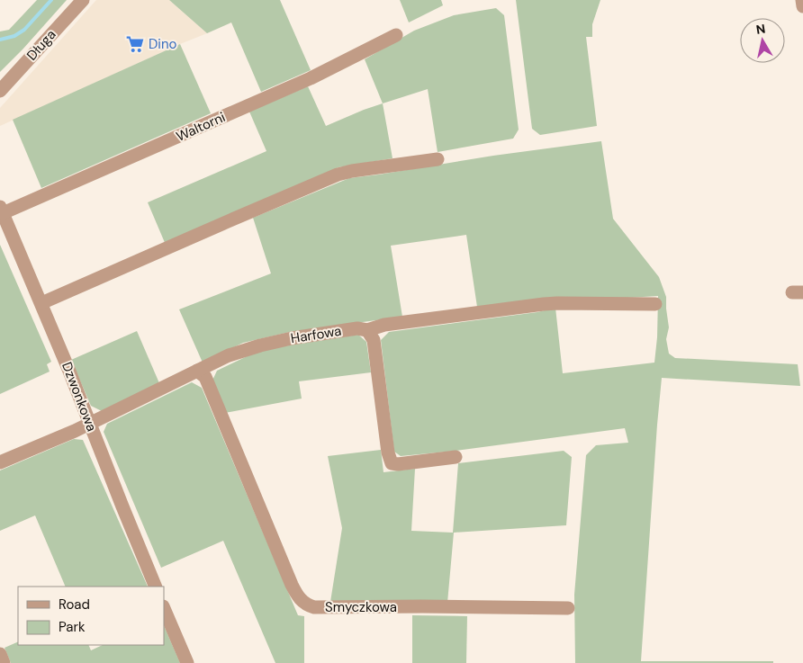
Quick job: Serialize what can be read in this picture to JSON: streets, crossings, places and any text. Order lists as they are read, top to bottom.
{
  "streets": {
    "street": [
      "Długa",
      "Waltorni",
      "Harfowa",
      "Dzwonkowa",
      "Smyczkowa"
    ]
  },
  "crossings": [
    ["Waltorni", "Dzwonkowa"],
    ["Harfowa", "Dzwonkowa"],
    ["Harfowa", "Smyczkowa"]
  ],
  "places": {
    "supermarket": ["Dino"]
  },
  "legend": ["Road", "Park"],
  "north": "top"
}
